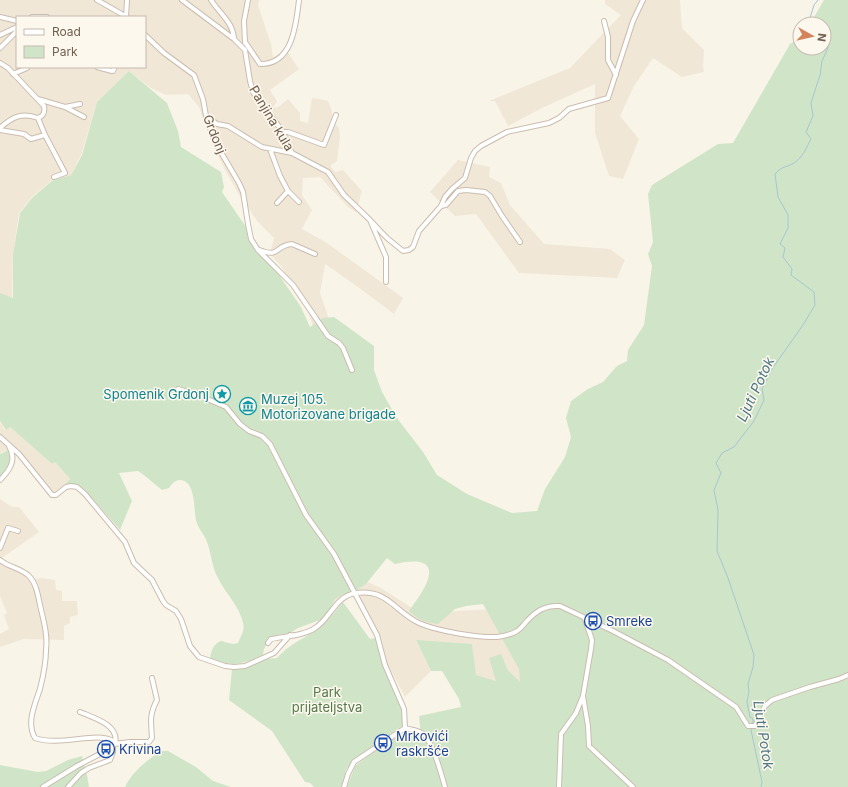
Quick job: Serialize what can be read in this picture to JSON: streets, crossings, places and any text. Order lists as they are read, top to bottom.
{
  "streets": {
    "street": ["Panjina kula", "Grdonj"]
  },
  "water": ["Ljuti Potok"],
  "parks": ["Park prijateljstva"],
  "places": {
    "place": ["Spomenik Grdonj"],
    "museum": ["Muzej 105. Motorizovane brigade"],
    "bus stop": ["Smreke", "Mrkovići raskršće", "Krivina"]
  },
  "legend": ["Road", "Park"],
  "north": "right"
}
